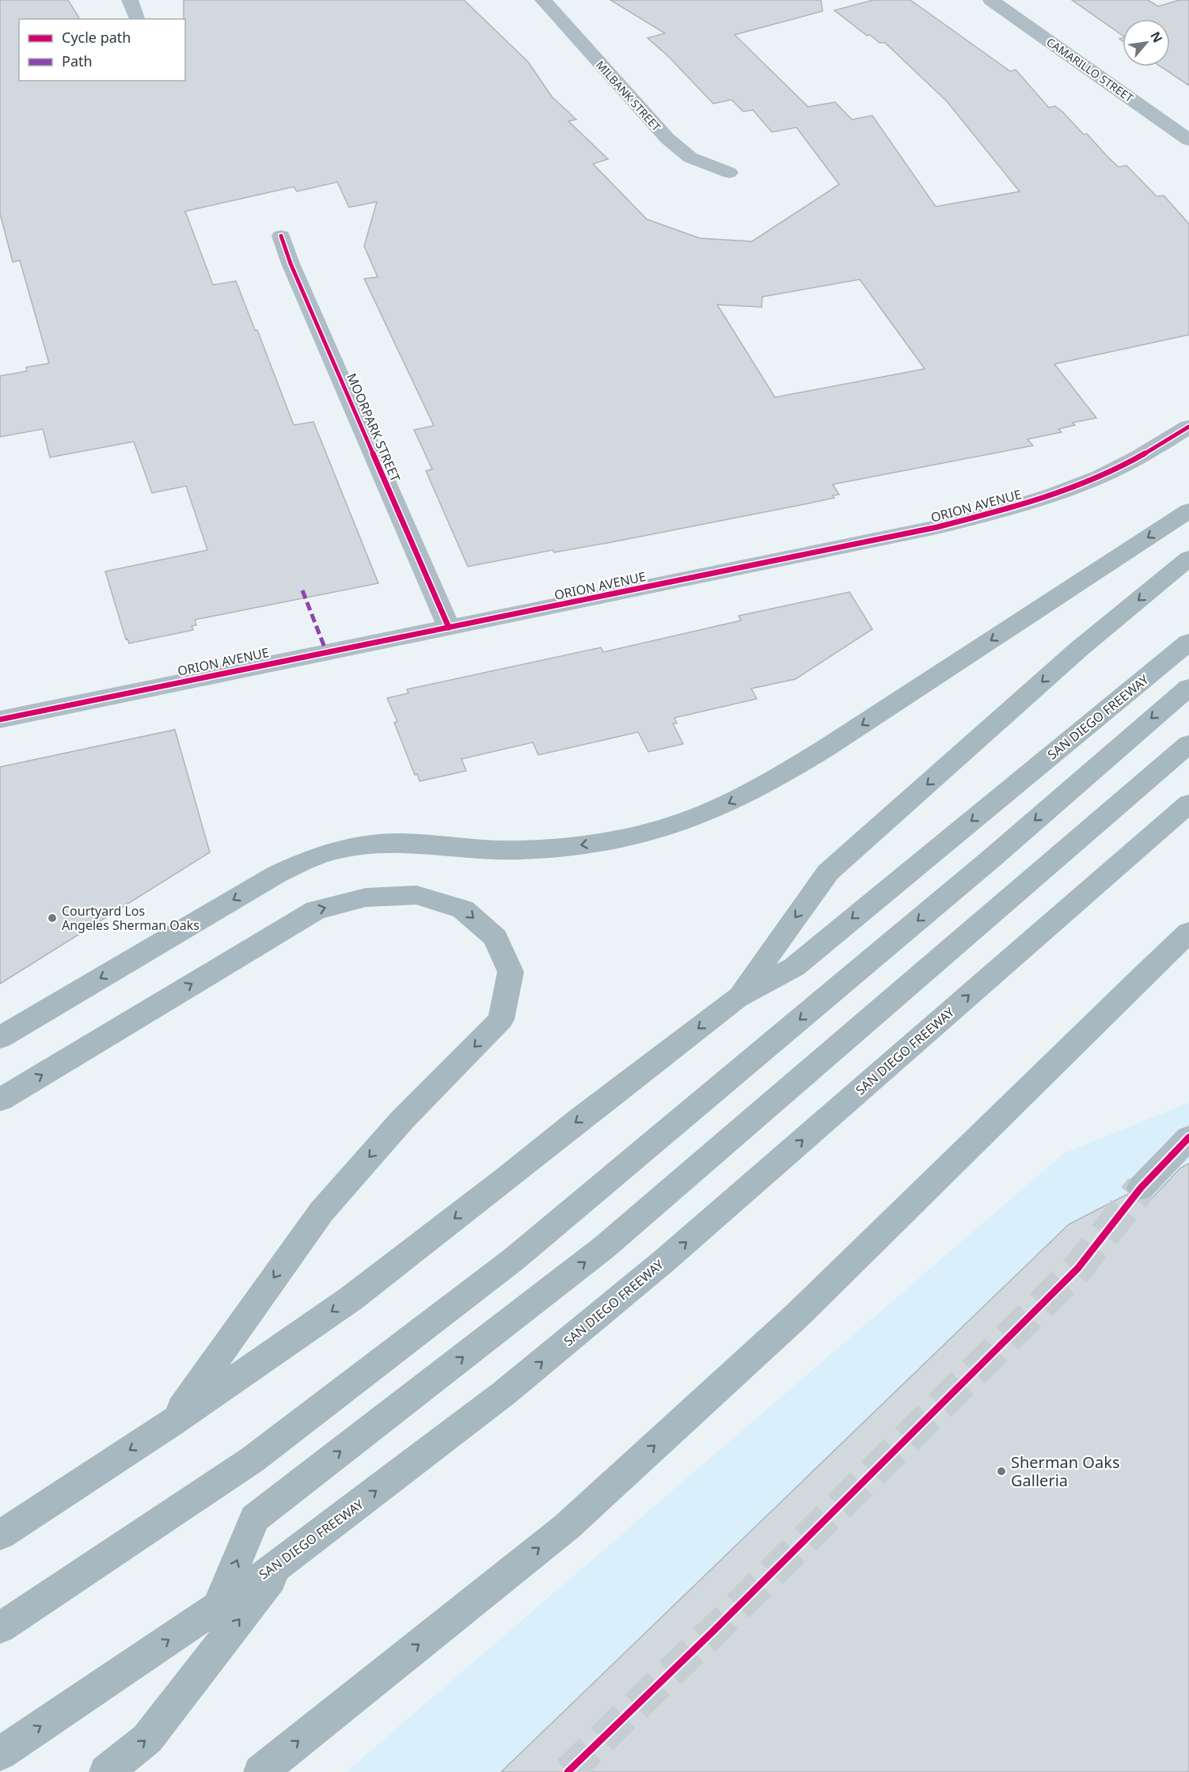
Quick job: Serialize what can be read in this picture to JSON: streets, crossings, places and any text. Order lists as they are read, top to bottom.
{
  "streets": {
    "highway": ["SAN DIEGO FREEWAY"],
    "street": [
      "CAMARILLO STREET",
      "MILBANK STREET",
      "MOORPARK STREET",
      "ORION AVENUE"
    ]
  },
  "crossings": [
    ["MOORPARK STREET", "ORION AVENUE"]
  ],
  "places": ["Courtyard Los Angeles Sherman Oaks", "Sherman Oaks Galleria"],
  "legend": ["Cycle path", "Path"],
  "north": "top right"
}
